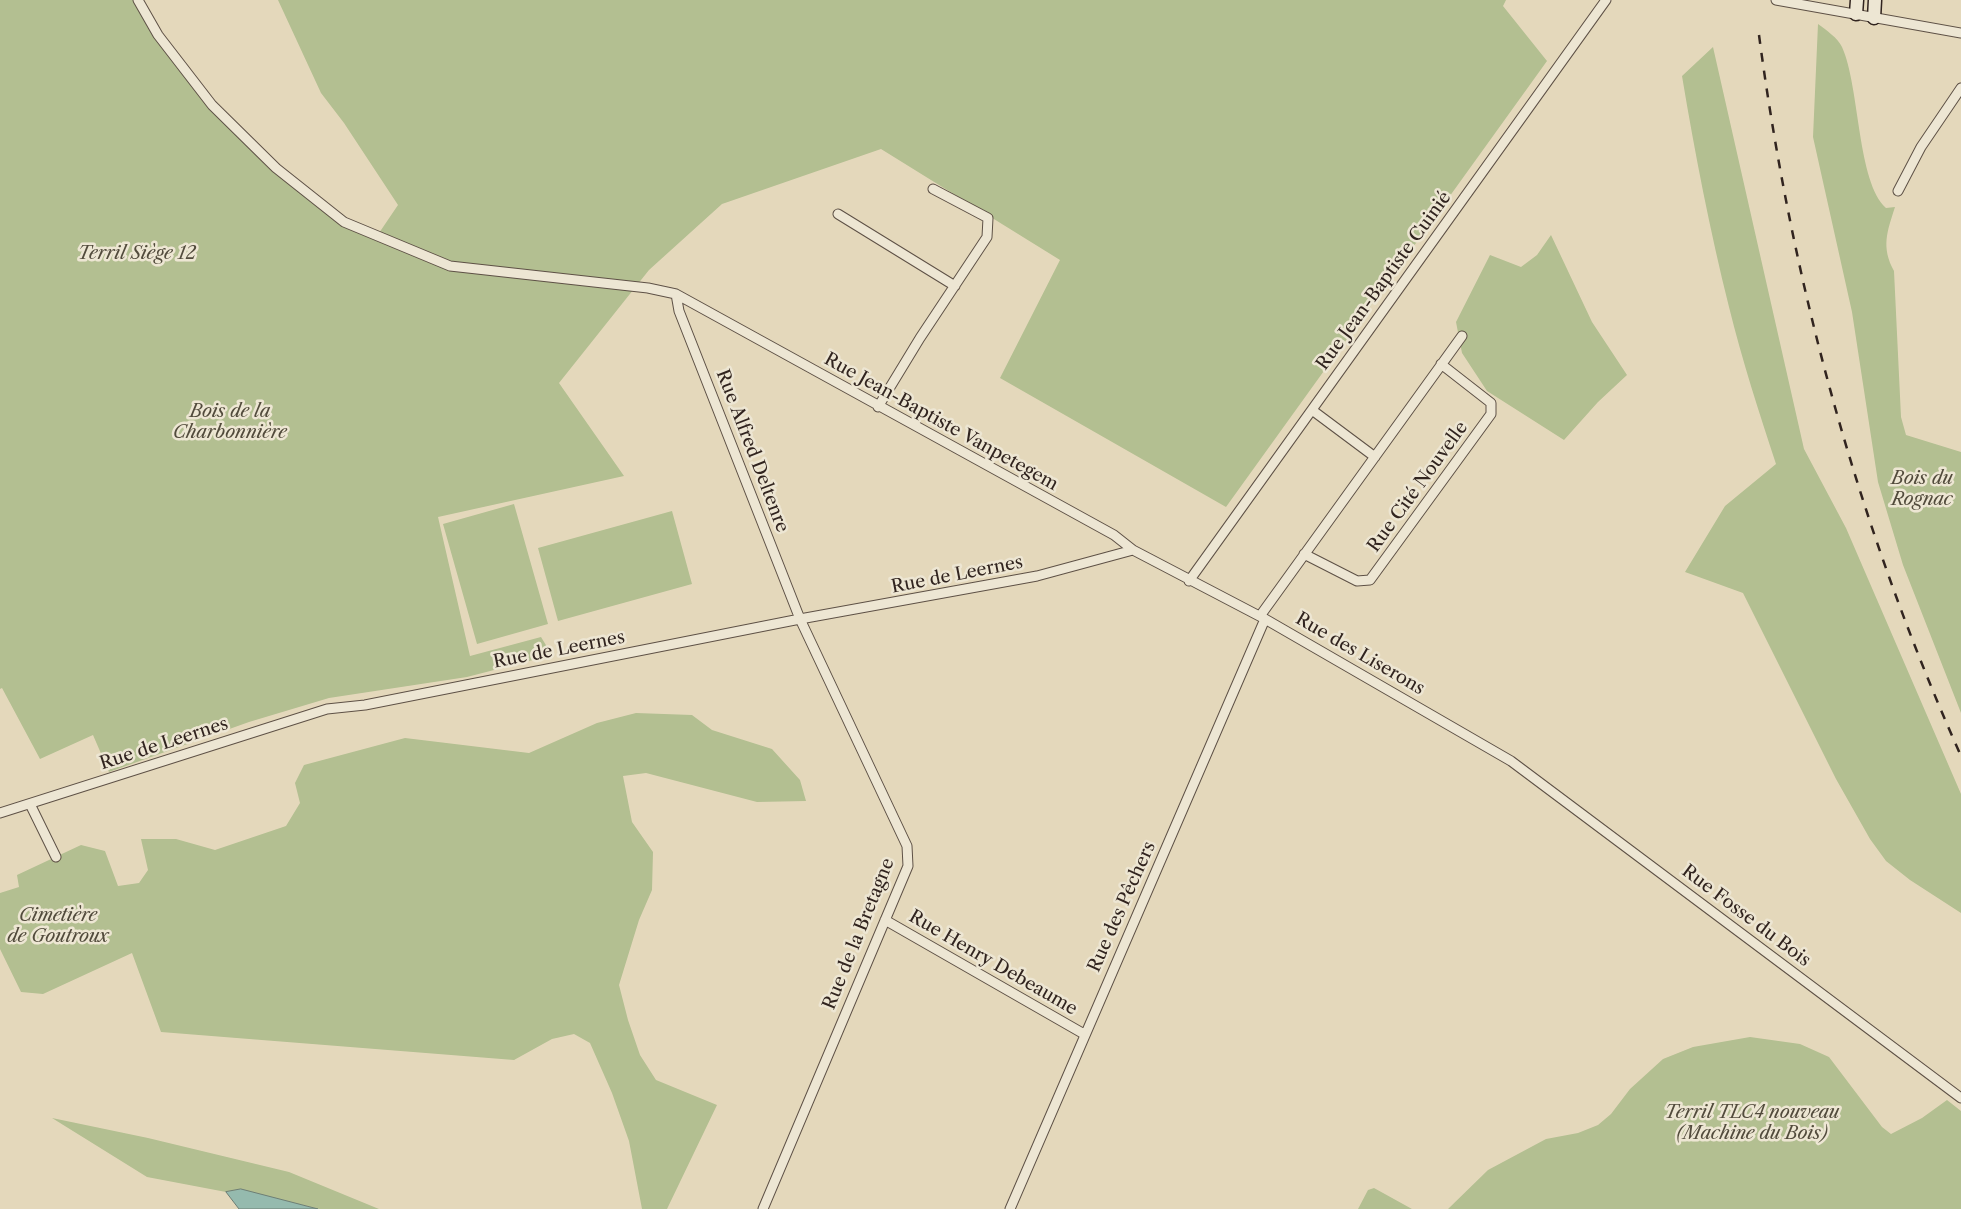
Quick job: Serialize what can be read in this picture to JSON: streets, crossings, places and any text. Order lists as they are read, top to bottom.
{
  "streets": {
    "street": [
      "Rue Jean-Baptiste Cuinié",
      "Rue Jean-Baptiste Vanpetegem",
      "Rue Alfred Deltenre",
      "Rue Cité Nouvelle",
      "Rue de Leernes",
      "Rue des Liserons",
      "Rue des Pêchers",
      "Rue Fosse du Bois",
      "Rue de la Bretagne",
      "Rue Henry Debeaume"
    ]
  },
  "crossings": [
    ["Rue Jean-Baptiste Cuinié", "Rue Jean-Baptiste Vanpetegem"],
    ["Rue Jean-Baptiste Cuinié", "Rue des Liserons"],
    ["Rue Jean-Baptiste Vanpetegem", "Rue Alfred Deltenre"],
    ["Rue Jean-Baptiste Vanpetegem", "Rue de Leernes"],
    ["Rue Jean-Baptiste Vanpetegem", "Rue des Liserons"],
    ["Rue Alfred Deltenre", "Rue de Leernes"],
    ["Rue Alfred Deltenre", "Rue de la Bretagne"],
    ["Rue de Leernes", "Rue de la Bretagne"],
    ["Rue des Liserons", "Rue des Pêchers"],
    ["Rue des Liserons", "Rue Fosse du Bois"],
    ["Rue des Pêchers", "Rue Henry Debeaume"],
    ["Rue de la Bretagne", "Rue Henry Debeaume"]
  ],
  "parks": [
    "Terril Siège 12",
    "Bois de la Charbonnière",
    "Bois du Rognac",
    "Cimetière de Goutroux",
    "Terril TLC4 nouveau (Machine du Bois)"
  ]
}
